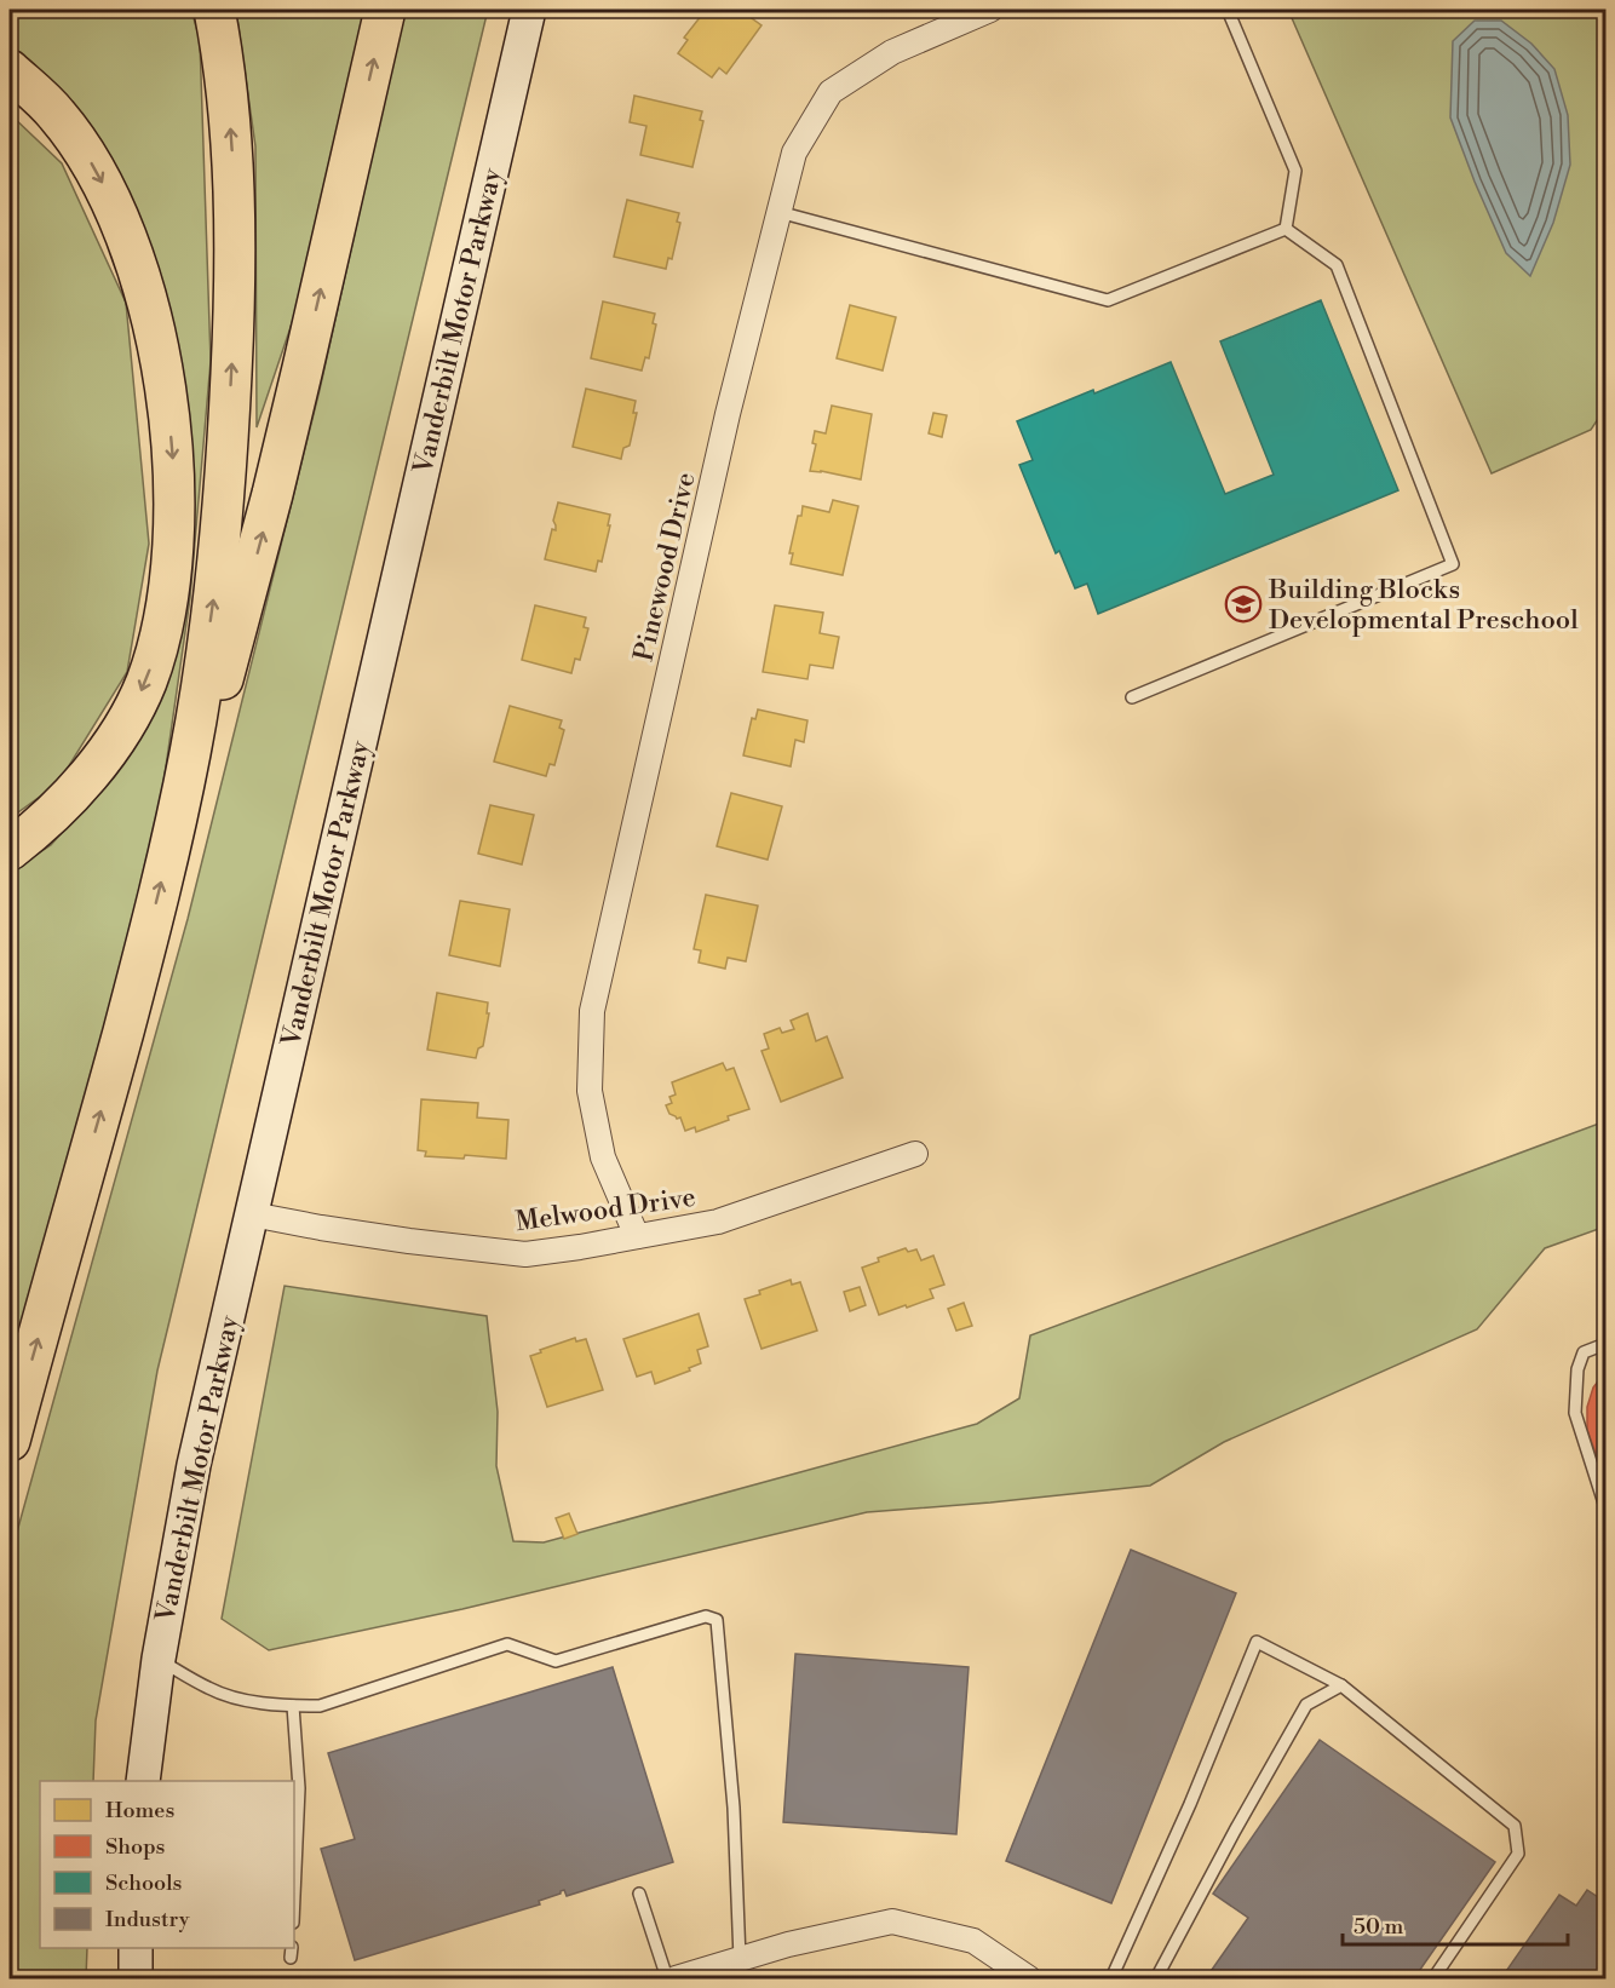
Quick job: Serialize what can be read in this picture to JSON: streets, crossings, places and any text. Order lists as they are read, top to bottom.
{
  "streets": {
    "main road": ["Vanderbilt Motor Parkway"],
    "street": ["Pinewood Drive", "Melwood Drive"]
  },
  "crossings": [
    ["Vanderbilt Motor Parkway", "Melwood Drive"],
    ["Pinewood Drive", "Melwood Drive"]
  ],
  "places": {
    "school or university": ["Building Blocks Developmental Preschool"]
  },
  "legend": [
    "Homes",
    "Shops",
    "Schools",
    "Industry"
  ],
  "scale_bar": "50 m"
}
